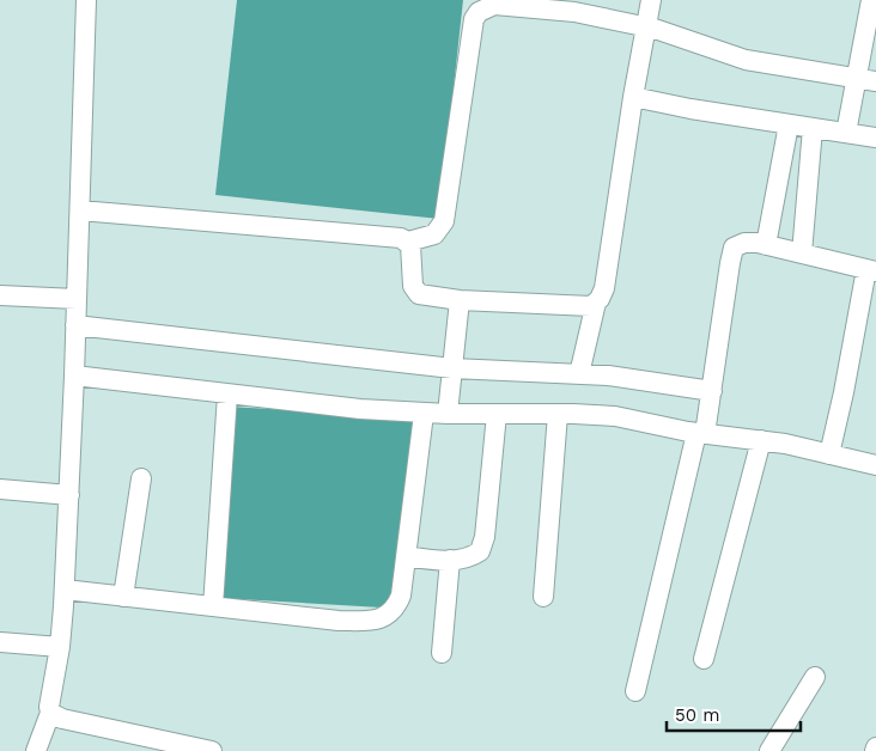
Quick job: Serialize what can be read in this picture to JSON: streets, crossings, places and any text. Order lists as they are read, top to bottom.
{
  "scale_bar": "50 m"
}
